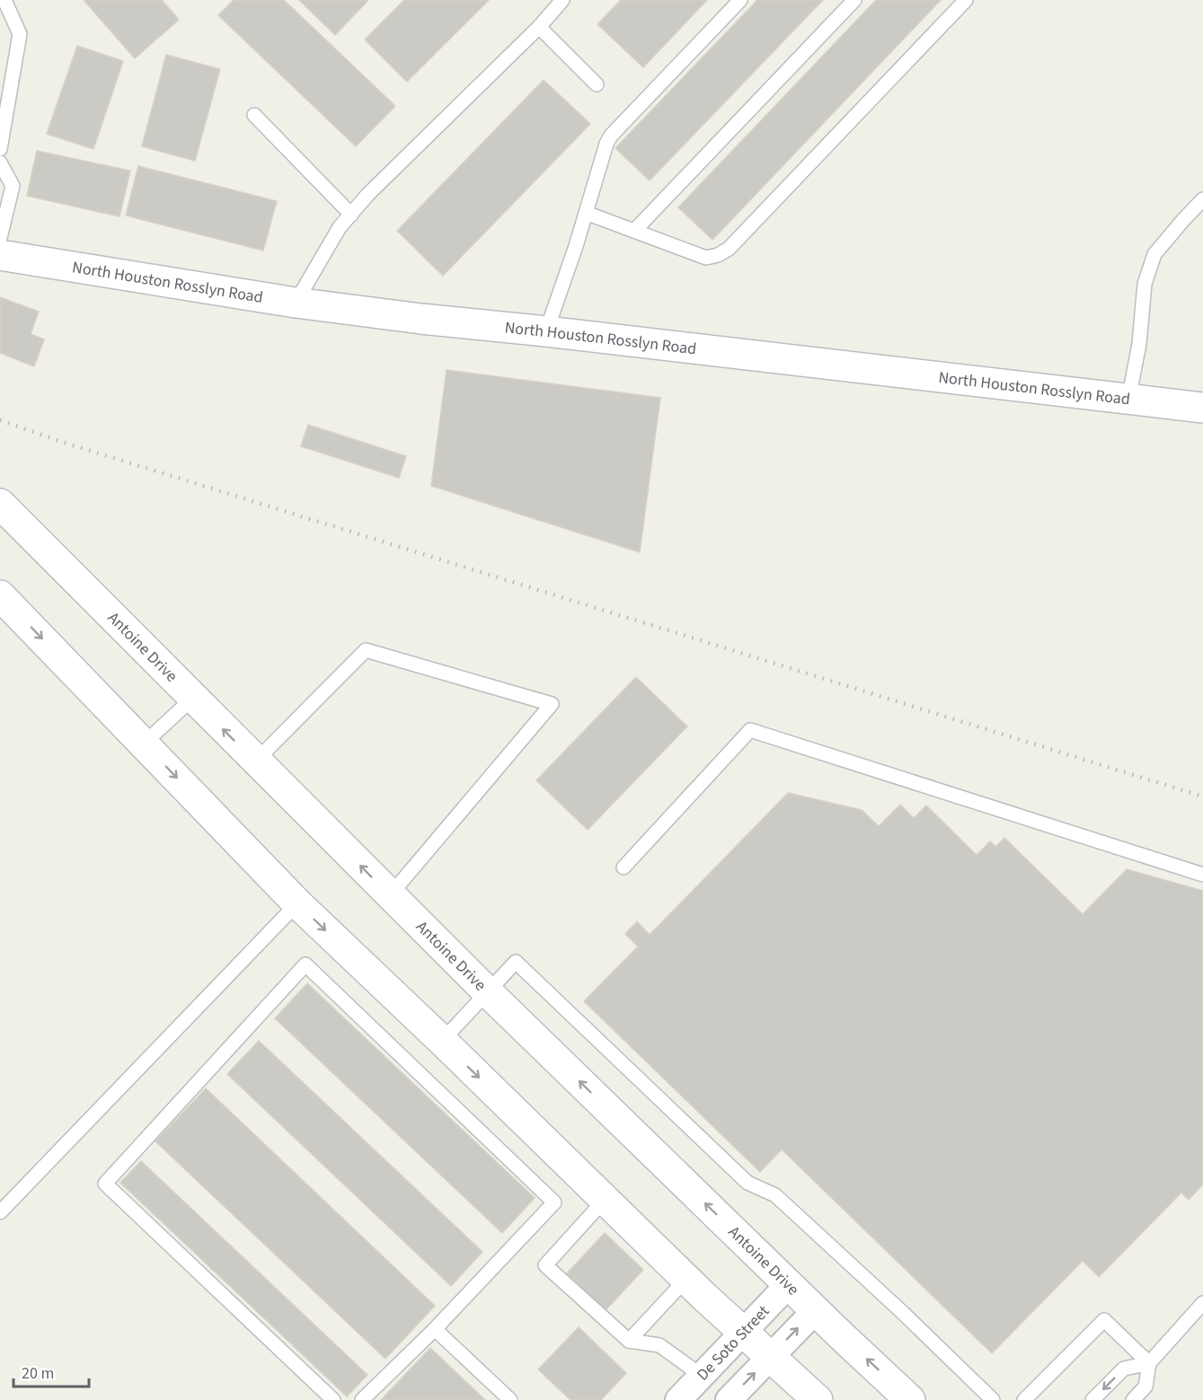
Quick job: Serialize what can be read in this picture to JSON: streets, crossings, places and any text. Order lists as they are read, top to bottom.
{
  "streets": {
    "main road": ["North Houston Rosslyn Road", "Antoine Drive"],
    "street": ["De Soto Street"]
  },
  "crossings": [
    ["Antoine Drive", "De Soto Street"]
  ],
  "scale_bar": "20 m"
}
